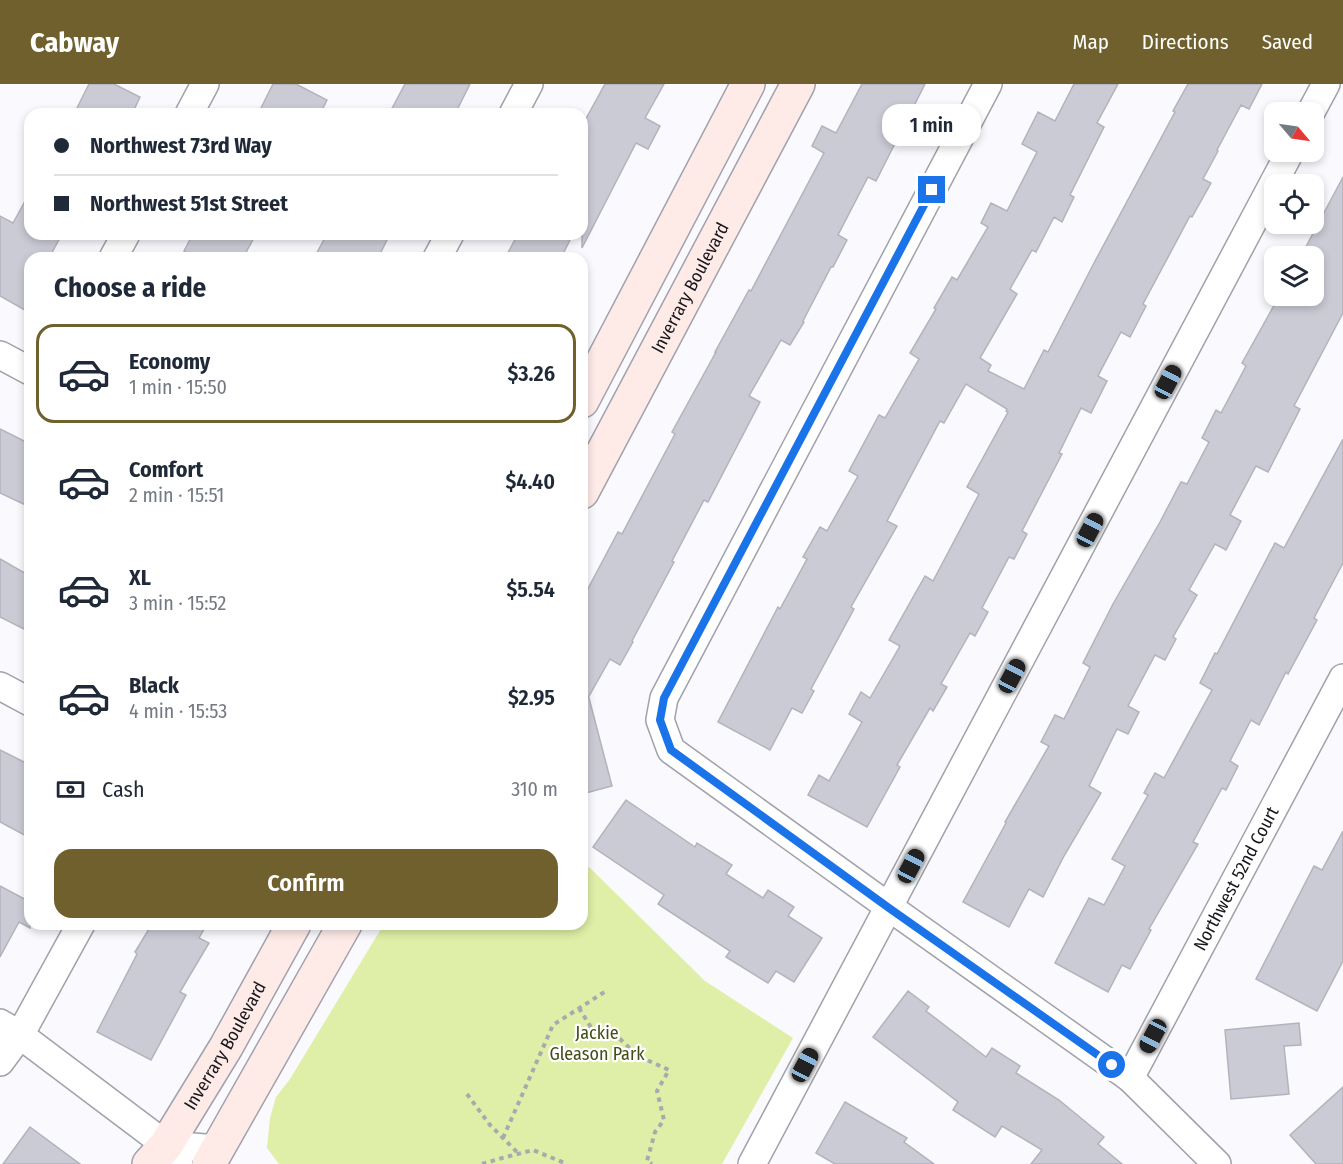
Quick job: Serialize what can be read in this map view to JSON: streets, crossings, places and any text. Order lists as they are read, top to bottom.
{
  "streets": {
    "street": ["Inverrary Boulevard", "Northwest 52nd Court"]
  },
  "parks": ["Jackie Gleason Park"],
  "north": "bottom right",
  "page": {
    "header": "Cabway",
    "nav": ["Map", "Directions", "Saved"],
    "bubble": "1 min",
    "banner": ["Northwest 73rd Way", "Northwest 51st Street"],
    "heading": "Choose a ride",
    "list": [
      {
        "name": "Economy",
        "note": "1 min · 15:50",
        "value": "$3.26"
      },
      {
        "name": "Comfort",
        "note": "2 min · 15:51",
        "value": "$4.40"
      },
      {
        "name": "XL",
        "note": "3 min · 15:52",
        "value": "$5.54"
      },
      {
        "name": "Black",
        "note": "4 min · 15:53",
        "value": "$2.95"
      }
    ],
    "pay": ["Cash", "310 m"],
    "buttons": "Confirm"
  }
}
